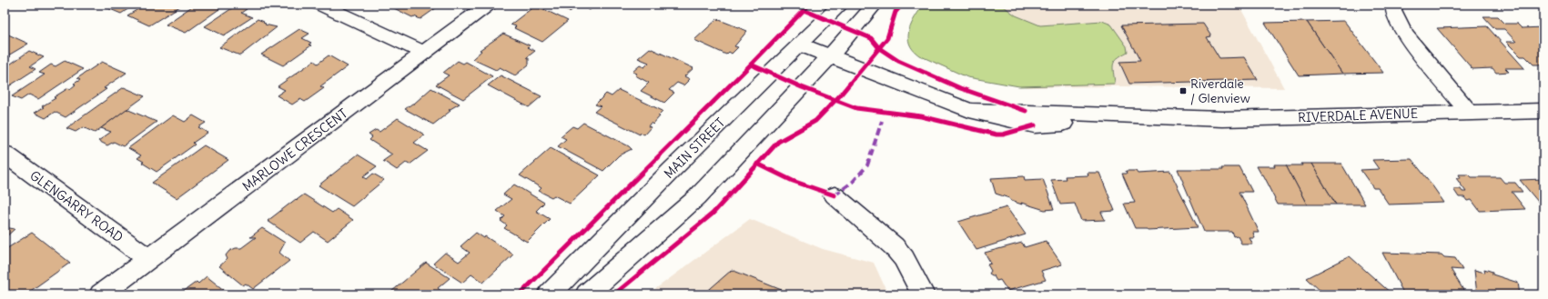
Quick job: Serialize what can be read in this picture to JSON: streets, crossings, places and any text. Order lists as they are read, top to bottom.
{
  "streets": {
    "street": [
      "RIVERDALE AVENUE",
      "MAIN STREET",
      "MARLOWE CRESCENT",
      "GLENGARRY ROAD"
    ]
  },
  "crossings": [
    ["RIVERDALE AVENUE", "MAIN STREET"],
    ["MARLOWE CRESCENT", "GLENGARRY ROAD"]
  ],
  "places": {
    "transit": ["Riverdale / Glenview"]
  }
}
